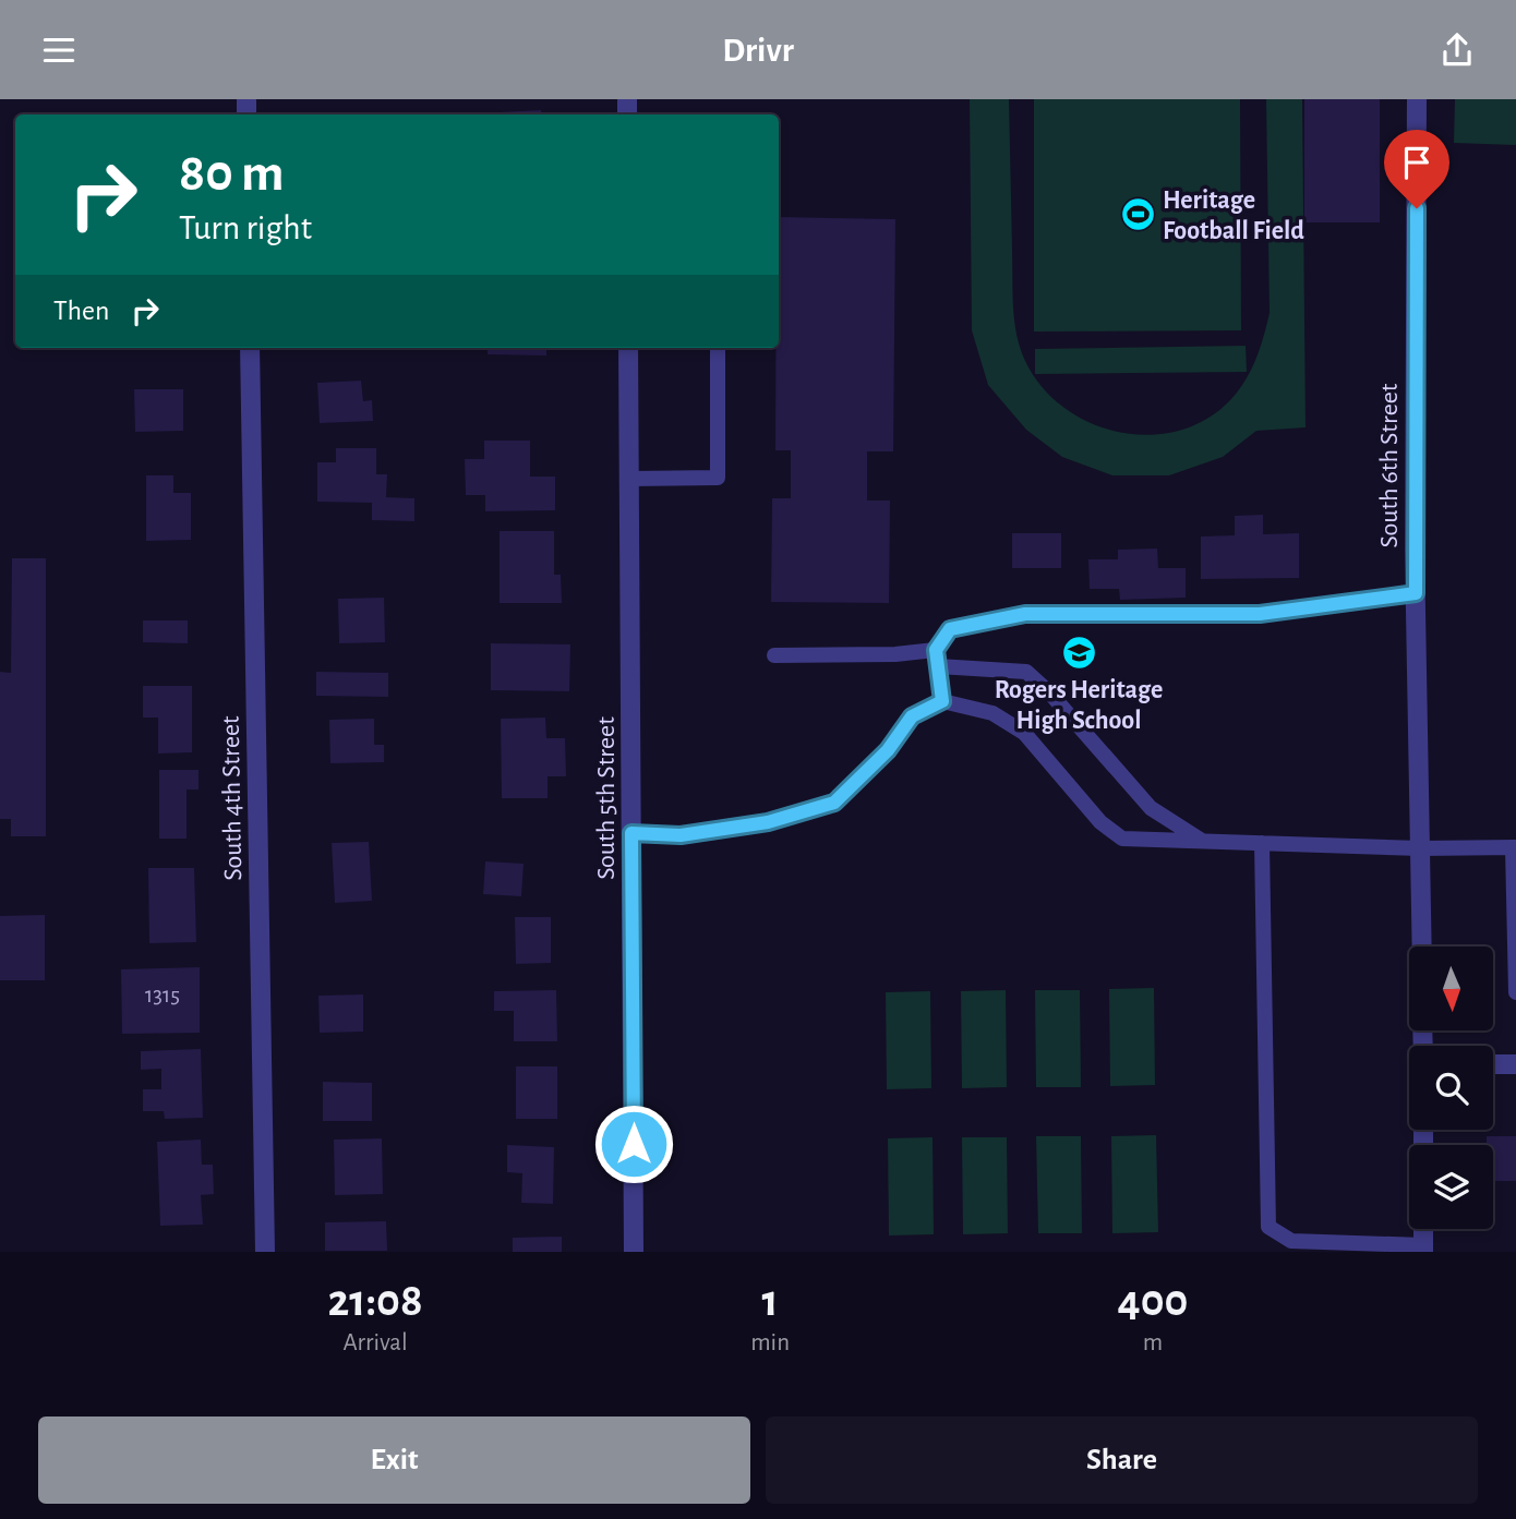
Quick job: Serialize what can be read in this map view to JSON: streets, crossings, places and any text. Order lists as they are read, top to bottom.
{
  "streets": {
    "street": ["South 6th Street", "South 4th Street", "South 5th Street"]
  },
  "places": {
    "sports": ["Heritage Football Field"],
    "school or university": ["Rogers Heritage High School"]
  },
  "house_numbers": ["1315"],
  "north": "bottom",
  "page": {
    "header": "Drivr",
    "turn": ["80 m", "Turn right"],
    "then": "Then",
    "eta": [
      "21:08",
      "Arrival",
      "1",
      "min",
      "400",
      "m"
    ],
    "buttons": ["Exit", "Share"]
  }
}
